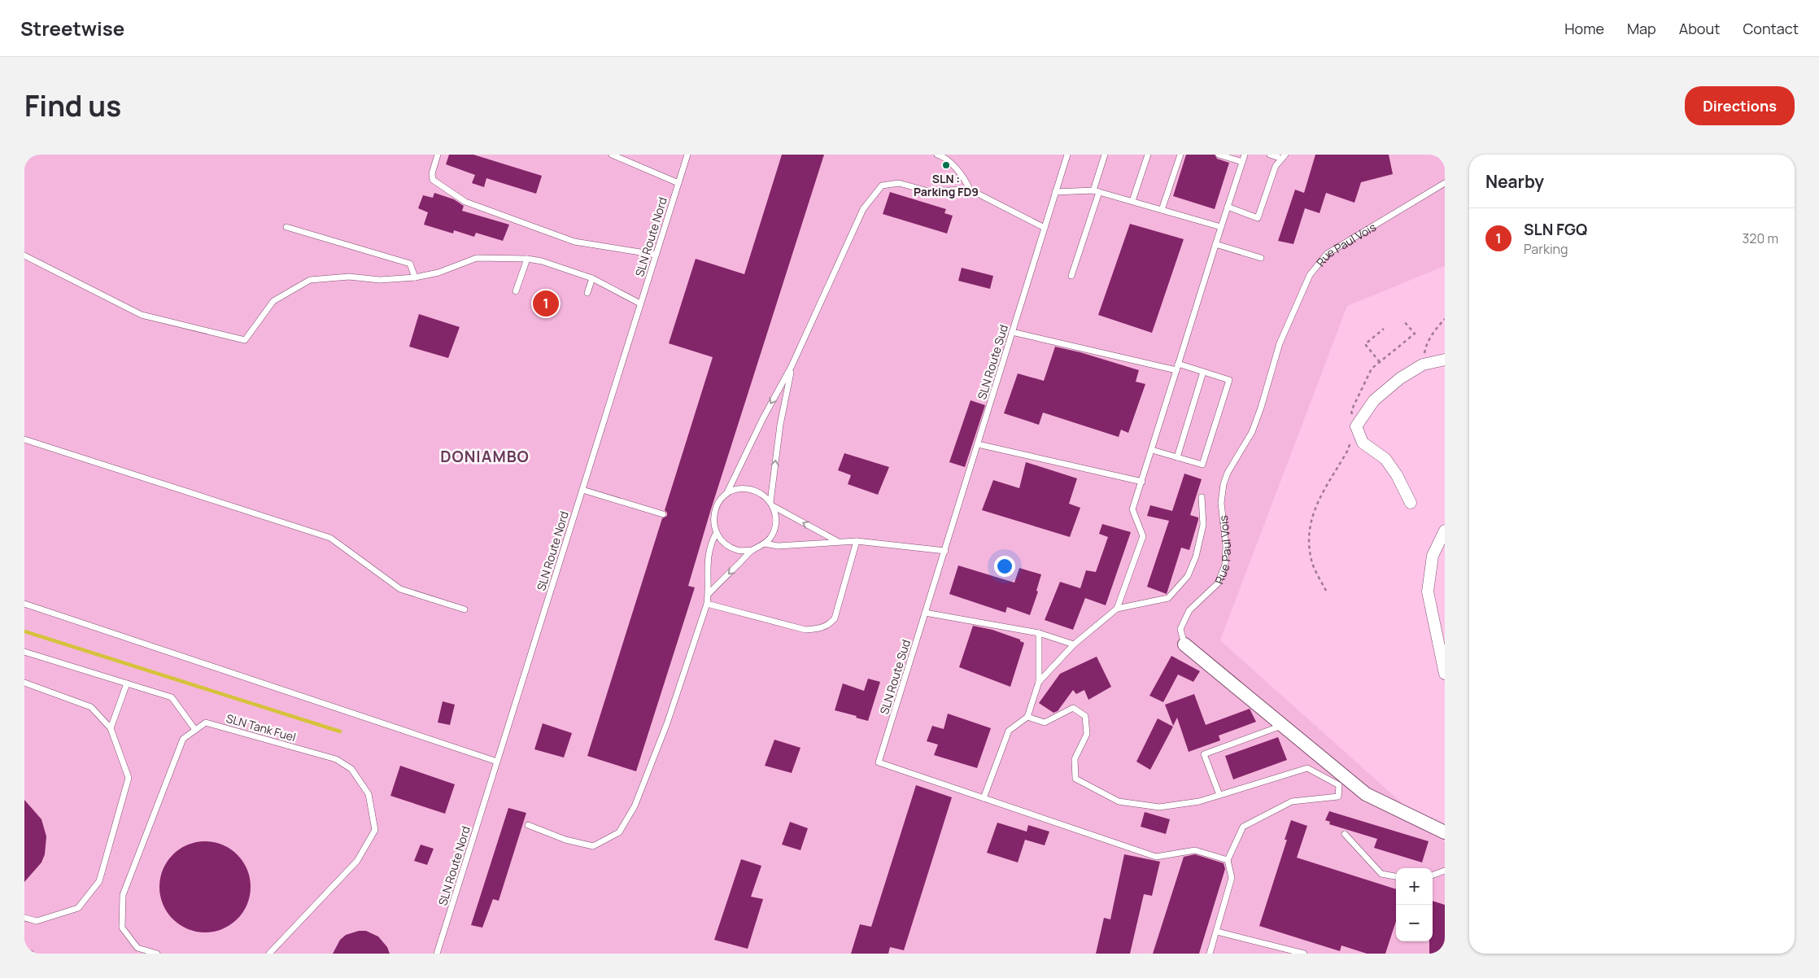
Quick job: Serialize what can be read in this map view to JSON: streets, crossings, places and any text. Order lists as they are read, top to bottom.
{
  "streets": {
    "street": ["Rue Paul Vois"],
    "lane": ["SLN Route Nord", "SLN Route Sud", "SLN Tank Fuel"]
  },
  "districts": ["DONIAMBO"],
  "places": ["SLN : Parking FD9"],
  "page": {
    "header": "Streetwise",
    "nav": [
      "Home",
      "Map",
      "About",
      "Contact"
    ],
    "title": "Find us",
    "buttons": "Directions",
    "heading": "Nearby",
    "list": [
      {
        "mark": "1",
        "name": "SLN FGQ",
        "note": "Parking",
        "value": "320 m"
      }
    ],
    "pins": "1",
    "map_buttons": ["+", "−"]
  }
}
